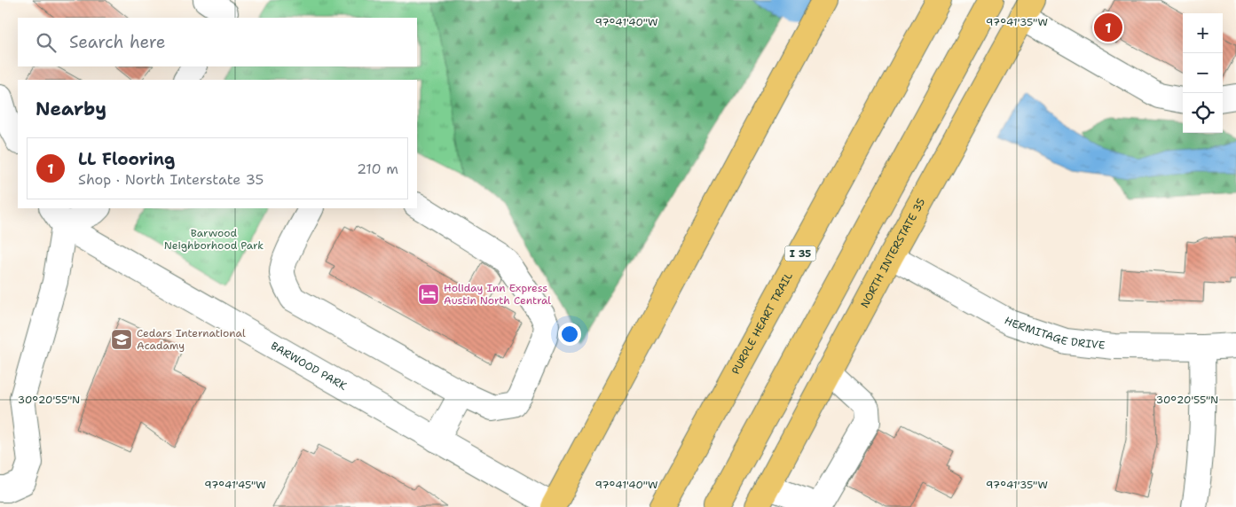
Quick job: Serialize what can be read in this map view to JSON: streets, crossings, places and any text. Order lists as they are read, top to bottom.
{
  "streets": {
    "main road": ["NORTH INTERSTATE 35", "I 35", "PURPLE HEART TRAIL"],
    "street": ["HERMITAGE DRIVE", "BARWOOD PARK"]
  },
  "crossings": [
    ["NORTH INTERSTATE 35", "HERMITAGE DRIVE"]
  ],
  "parks": ["Barwood Neighborhood Park"],
  "places": {
    "hotel": ["Holiday Inn Express Austin North Central"],
    "school or university": ["Cedars International Acadamy"]
  },
  "page": {
    "pins": "1",
    "map_buttons": ["+", "−"],
    "search": "Search here",
    "heading": "Nearby",
    "list": [
      {
        "mark": "1",
        "name": "LL Flooring",
        "note": "Shop · North Interstate 35",
        "value": "210 m"
      }
    ]
  },
  "coordinates": [
    "97°41'40\"W",
    "97°41'35\"W",
    "30°20'55\"N",
    "97°41'45\"W"
  ]
}
